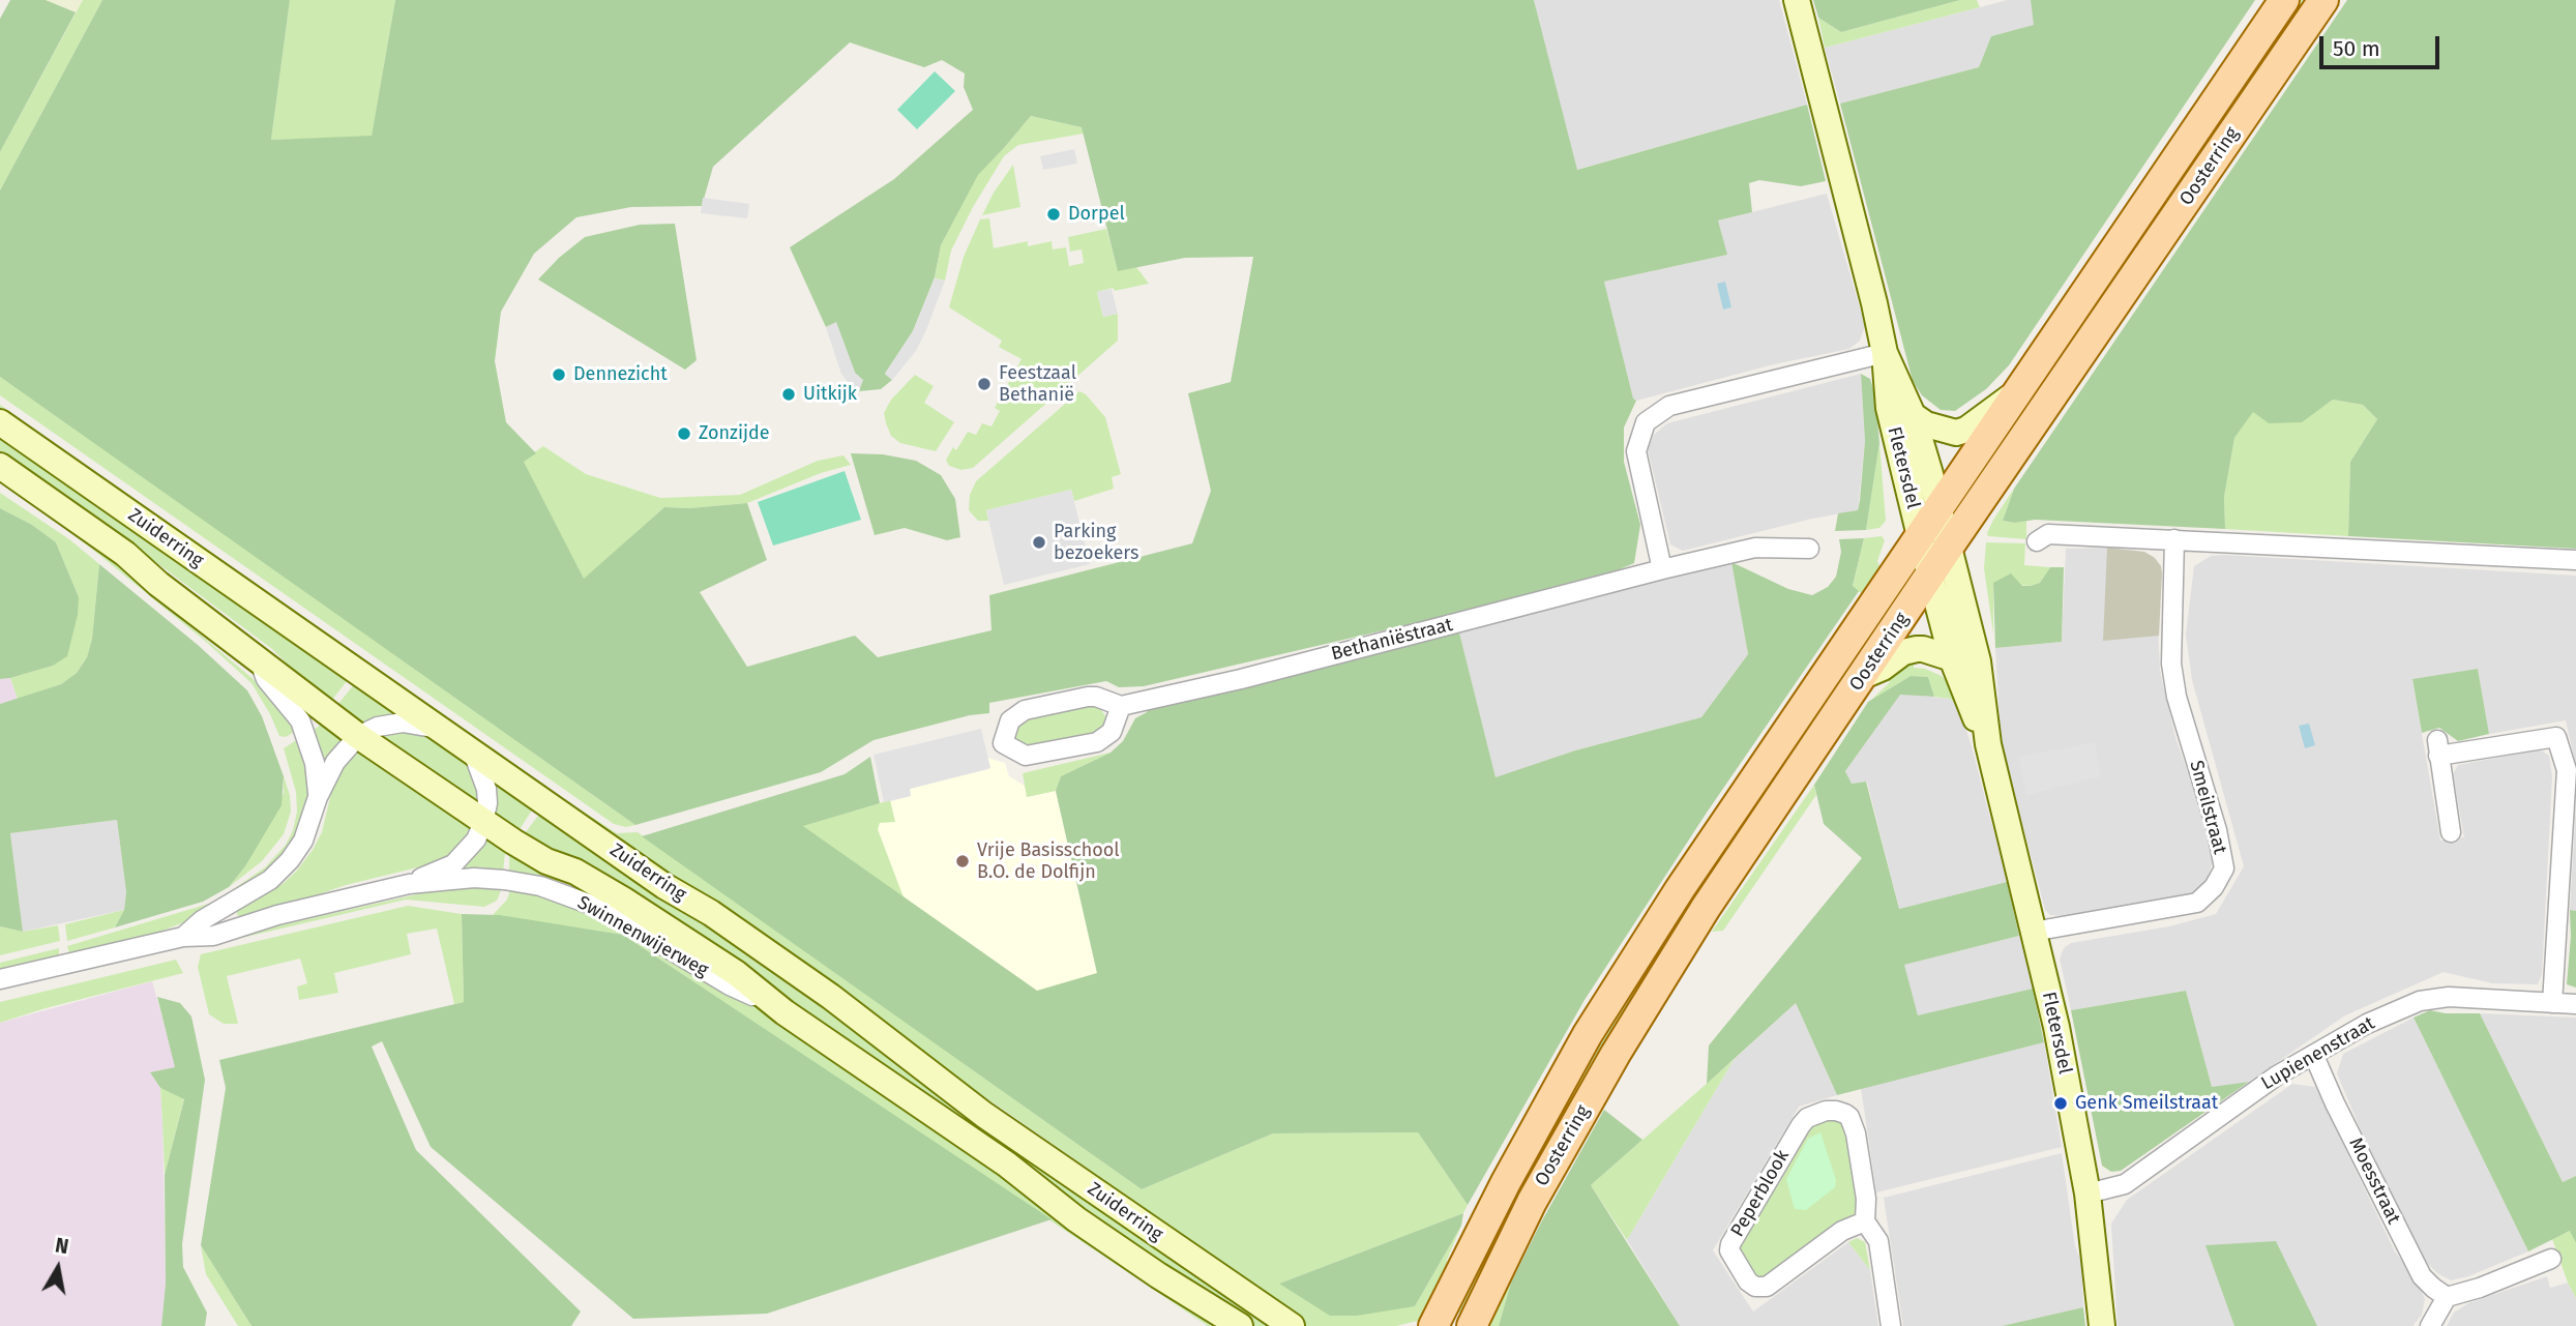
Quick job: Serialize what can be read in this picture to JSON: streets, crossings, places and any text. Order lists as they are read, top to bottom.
{
  "streets": {
    "main road": ["Oosterring", "Fletersdel", "Zuiderring"],
    "street": [
      "Bethaniëstraat",
      "Smeilstraat",
      "Swinnenwijerweg",
      "Lupienenstraat",
      "Moesstraat",
      "Peperblook"
    ]
  },
  "crossings": [
    ["Oosterring", "Fletersdel"],
    ["Fletersdel", "Smeilstraat"],
    ["Fletersdel", "Lupienenstraat"],
    ["Zuiderring", "Swinnenwijerweg"],
    ["Lupienenstraat", "Moesstraat"]
  ],
  "places": [
    "Dorpel",
    "Dennezicht",
    "Feestzaal Bethanië",
    "Uitkijk",
    "Zonzijde",
    "Parking bezoekers",
    "Vrije Basisschool B.O. de Dolfijn",
    "Genk Smeilstraat"
  ],
  "scale_bar": "50 m",
  "north": "top"
}
